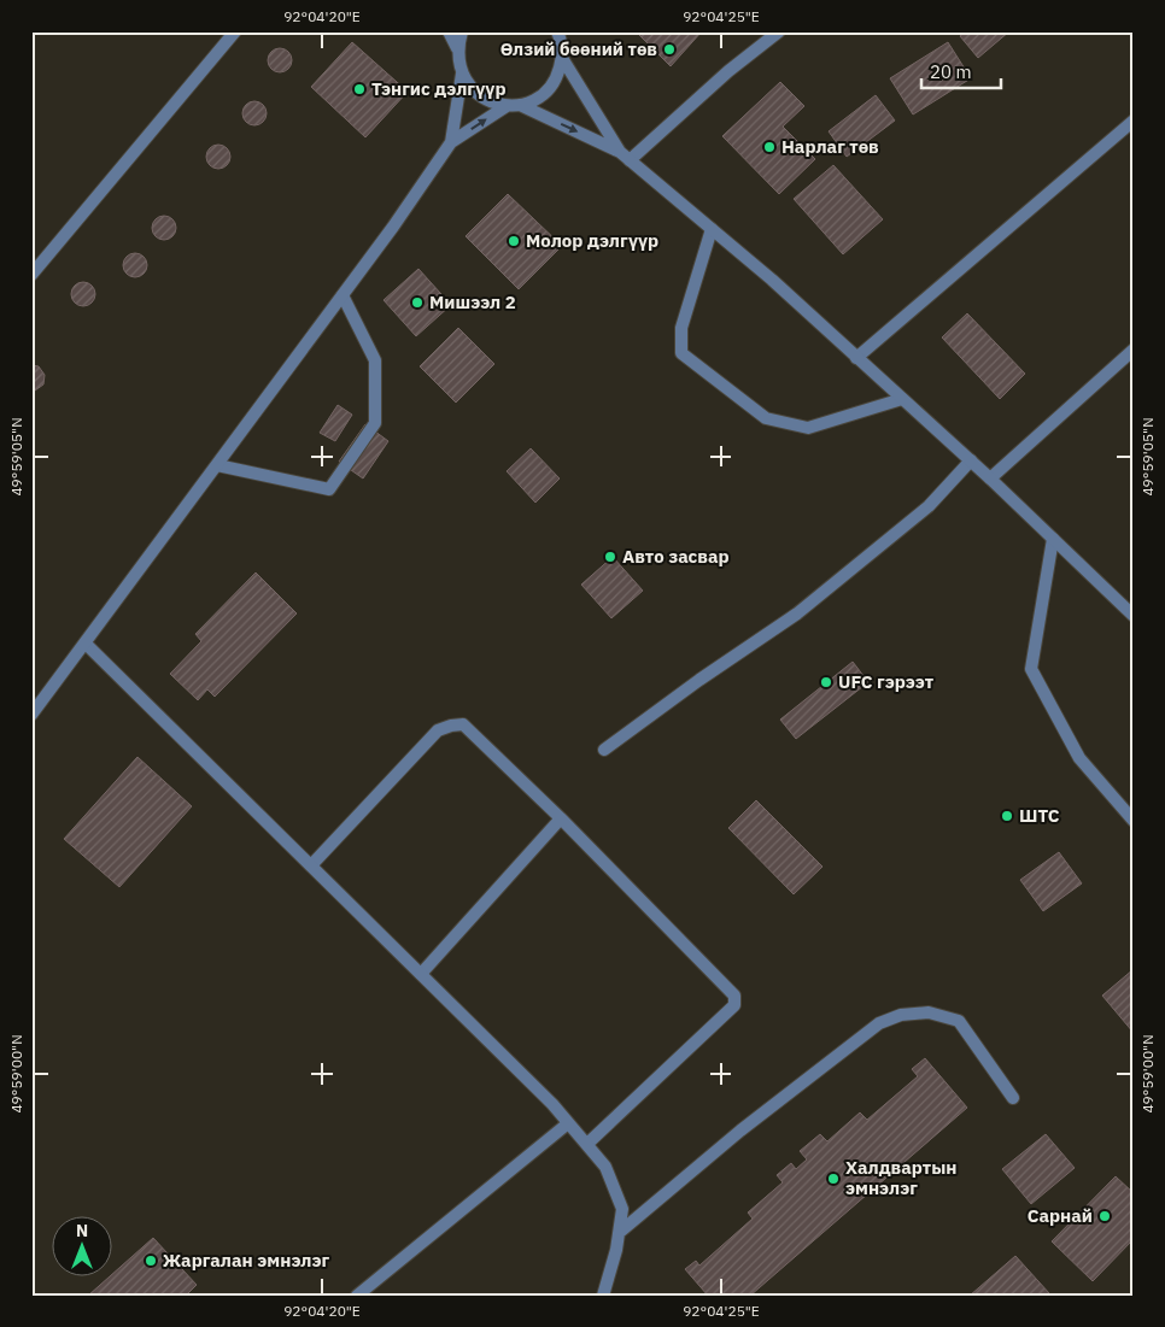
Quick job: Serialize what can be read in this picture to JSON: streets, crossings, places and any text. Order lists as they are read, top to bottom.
{
  "places": [
    "Өлзий бөөний төв",
    "Тэнгис дэлгүүр",
    "Нарлаг төв",
    "Молор дэлгүүр",
    "Мишээл 2",
    "Авто засвар",
    "UFC гэрээт",
    "ШТС",
    "Халдвартын эмнэлэг",
    "Сарнай",
    "Жаргалан эмнэлэг"
  ],
  "scale_bar": "20 m",
  "north": "top",
  "coordinates": [
    "92°04'20\"E",
    "92°04'25\"E",
    "49°59'05\"N",
    "49°59'00\"N"
  ]
}
